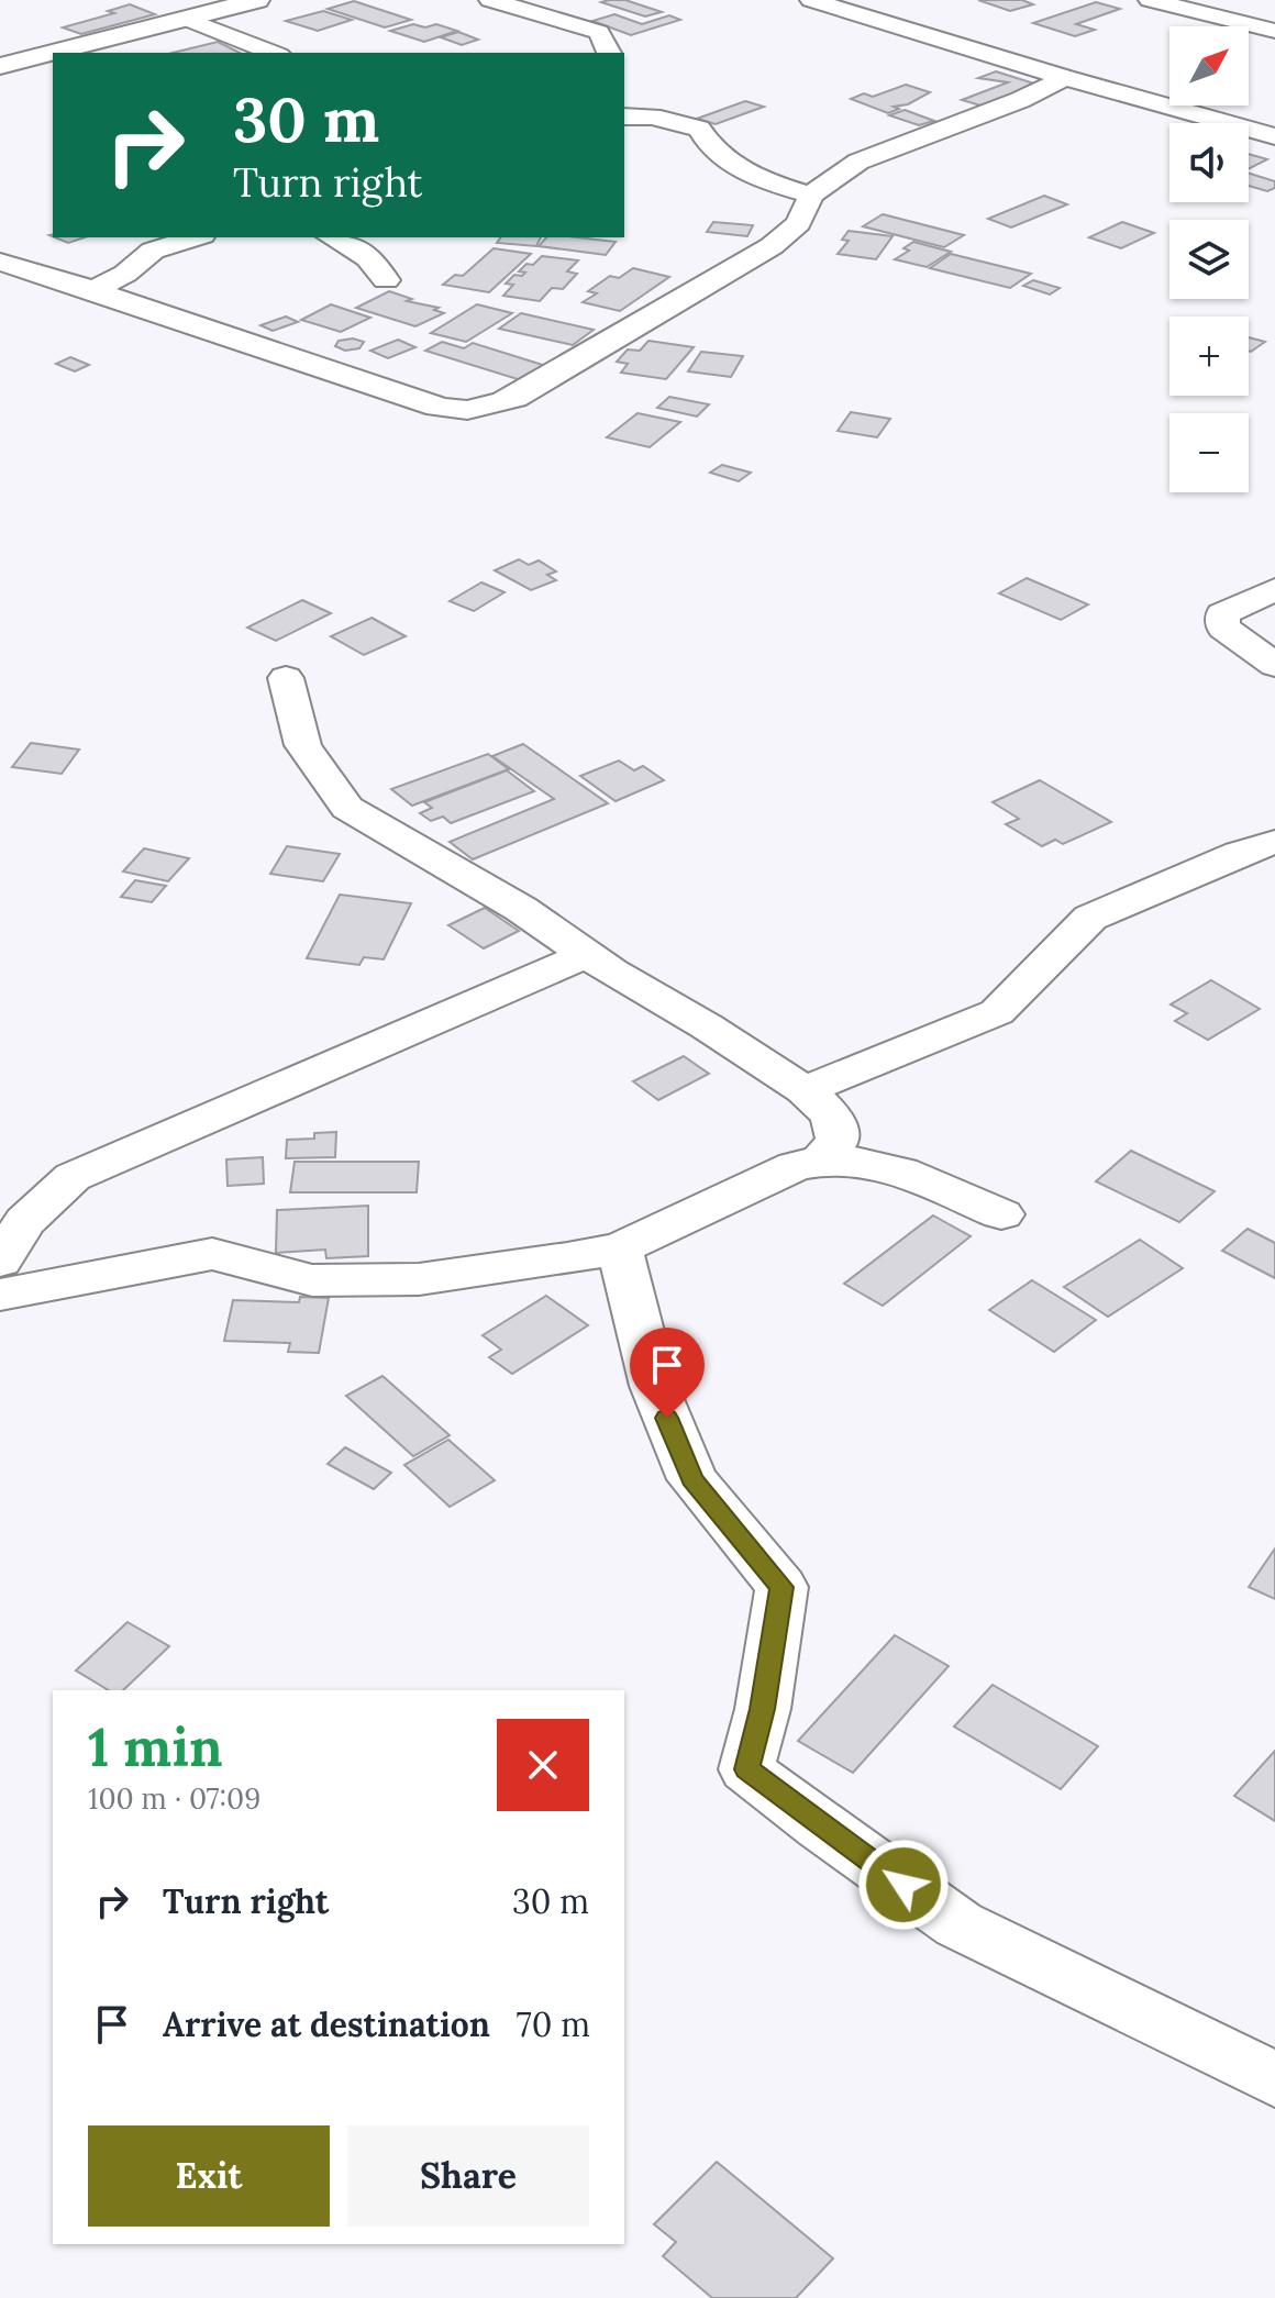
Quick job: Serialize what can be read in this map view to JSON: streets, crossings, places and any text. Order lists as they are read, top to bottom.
{
  "north": "top right",
  "page": {
    "map_buttons": ["+", "−"],
    "turn": ["30 m", "Turn right"],
    "heading": ["1 min", "100 m · 07:09"],
    "list": [
      {
        "name": "Turn right",
        "value": "30 m"
      },
      {
        "name": "Arrive at destination",
        "value": "70 m"
      }
    ],
    "buttons": ["Exit", "Share"]
  }
}
